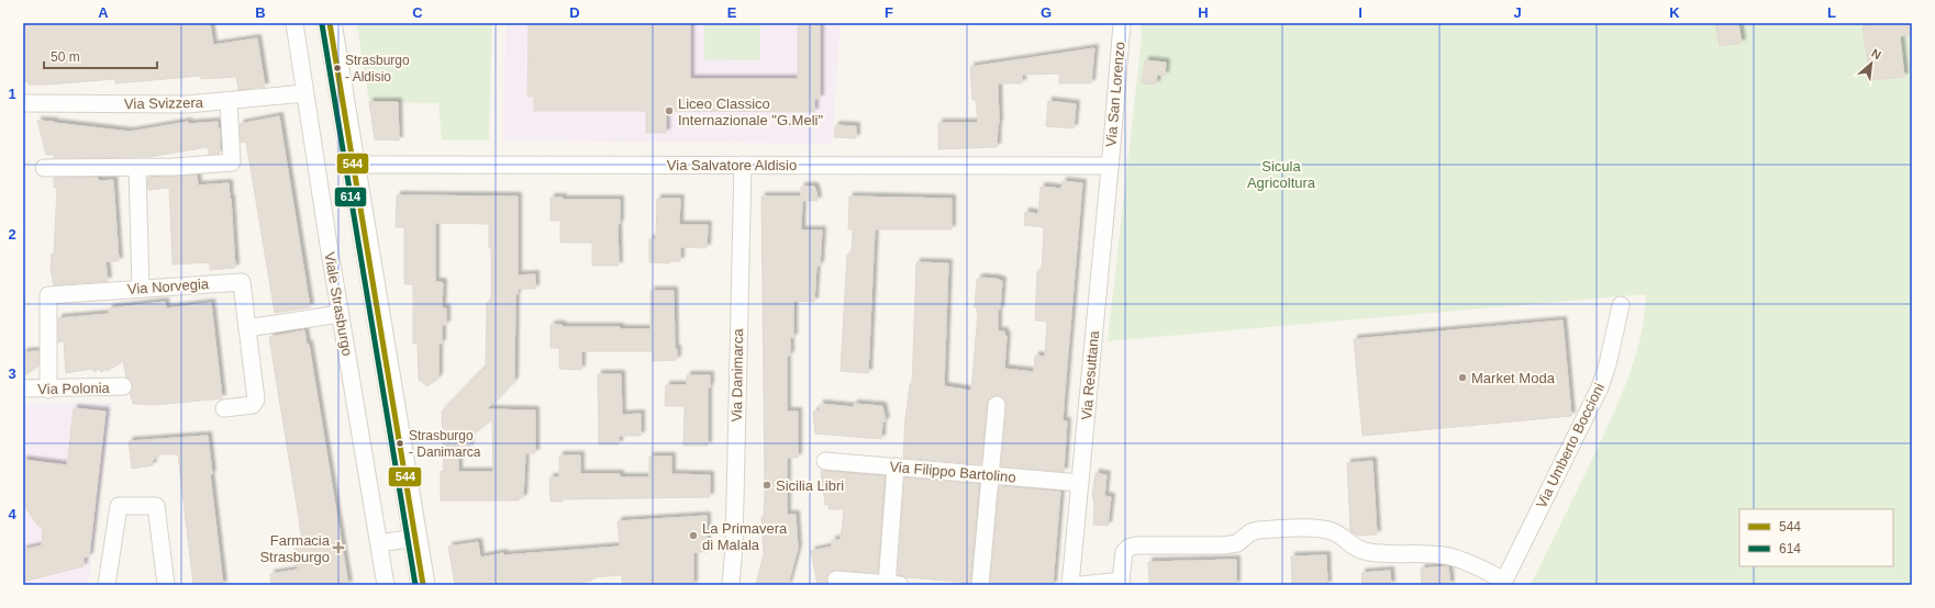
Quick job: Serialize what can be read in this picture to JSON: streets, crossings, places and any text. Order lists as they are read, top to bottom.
{
  "streets": {
    "street": [
      "Via San Lorenzo",
      "Via Svizzera",
      "Via Salvatore Aldisio",
      "Via Norvegia",
      "Viale Strasburgo",
      "Via Danimarca",
      "Via Resuttana",
      "Via Polonia",
      "Via Umberto Boccioni",
      "Via Filippo Bartolino"
    ]
  },
  "crossings": [
    ["Via San Lorenzo", "Via Salvatore Aldisio"],
    ["Via San Lorenzo", "Via Resuttana"],
    ["Via Svizzera", "Viale Strasburgo"],
    ["Via Salvatore Aldisio", "Via Danimarca"],
    ["Via Salvatore Aldisio", "Via Resuttana"],
    ["Via Norvegia", "Via Polonia"],
    ["Via Resuttana", "Via Filippo Bartolino"]
  ],
  "parks": ["Sicula Agricoltura"],
  "places": {
    "other": [
      "Strasburgo - Aldisio",
      "Liceo Classico Internazionale \"G.Meli\"",
      "Market Moda",
      "Strasburgo - Danimarca",
      "Sicilia Libri",
      "La Primavera di Malala"
    ],
    "health": ["Farmacia Strasburgo"]
  },
  "lines": ["transit line 544", "transit line 614"],
  "legend": ["544", "614"],
  "scale_bar": "50 m",
  "north": "top right",
  "grid": {
    "columns": [
      "A",
      "B",
      "C",
      "D",
      "E",
      "F",
      "G",
      "H",
      "I",
      "J",
      "K",
      "L"
    ],
    "rows": [
      "1",
      "2",
      "3",
      "4"
    ]
  }
}
